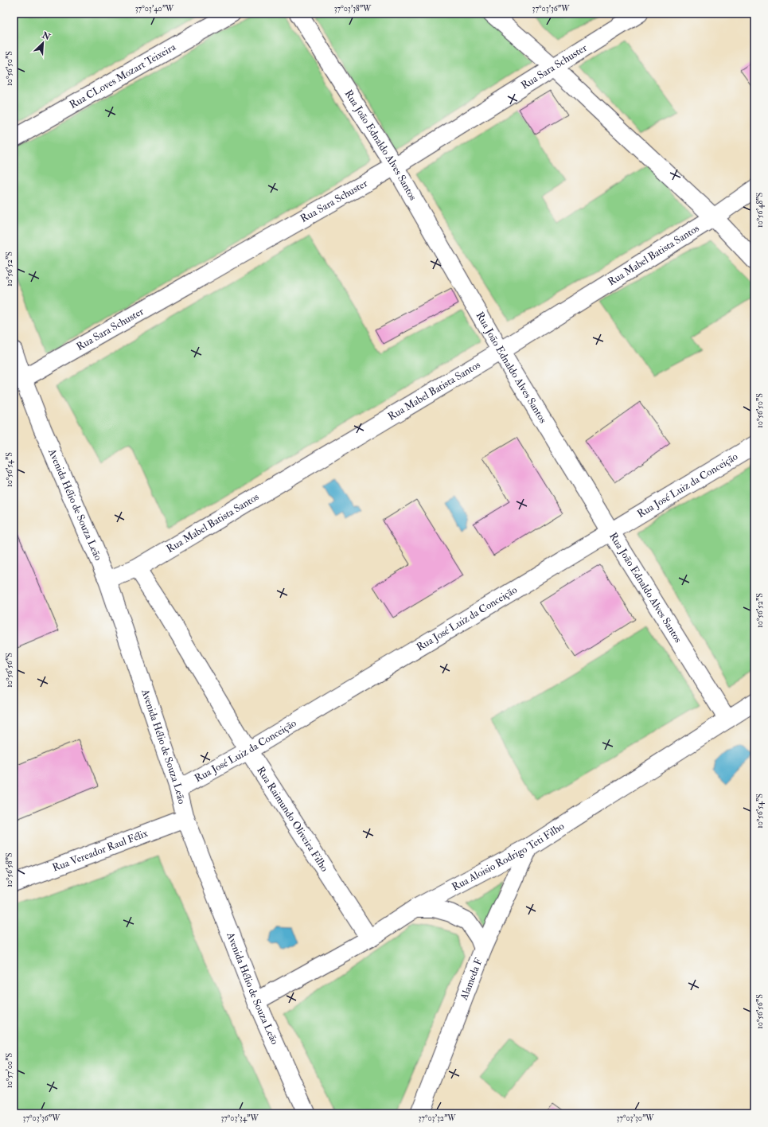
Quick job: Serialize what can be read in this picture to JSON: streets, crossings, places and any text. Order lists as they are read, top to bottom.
{
  "streets": {
    "street": [
      "Rua Sara Schuster",
      "Rua CLoves Mozart Teixeira",
      "Rua João Ednaldo Alves Santos",
      "Rua Mabel Batista Santos",
      "Rua José Luiz da Conceição",
      "Avenida Hélio de Souza Leão",
      "Rua Raimundo Oliveira Filho",
      "Rua Vereador Raul Félix",
      "Rua Aloisio Rodrigo Teti Filho",
      "Alameda F"
    ]
  },
  "crossings": [
    ["Rua Sara Schuster", "Rua João Ednaldo Alves Santos"],
    ["Rua Sara Schuster", "Avenida Hélio de Souza Leão"],
    ["Rua João Ednaldo Alves Santos", "Rua Mabel Batista Santos"],
    ["Rua João Ednaldo Alves Santos", "Rua José Luiz da Conceição"],
    ["Rua João Ednaldo Alves Santos", "Rua Aloisio Rodrigo Teti Filho"],
    ["Rua Mabel Batista Santos", "Avenida Hélio de Souza Leão"],
    ["Rua Mabel Batista Santos", "Rua Raimundo Oliveira Filho"],
    ["Rua José Luiz da Conceição", "Avenida Hélio de Souza Leão"],
    ["Rua José Luiz da Conceição", "Rua Raimundo Oliveira Filho"],
    ["Avenida Hélio de Souza Leão", "Rua Vereador Raul Félix"],
    ["Avenida Hélio de Souza Leão", "Rua Aloisio Rodrigo Teti Filho"],
    ["Rua Raimundo Oliveira Filho", "Rua Aloisio Rodrigo Teti Filho"],
    ["Rua Aloisio Rodrigo Teti Filho", "Alameda F"]
  ],
  "north": "top right",
  "coordinates": [
    "37°03'40\"W",
    "37°03'38\"W",
    "37°03'36\"W",
    "10°56'50\"S",
    "10°56'48\"S",
    "10°56'52\"S",
    "10°56'54\"S",
    "10°56'56\"S",
    "10°56'58\"S",
    "10°57'00\"S",
    "37°03'34\"W",
    "37°03'32\"W",
    "37°03'30\"W"
  ]
}
